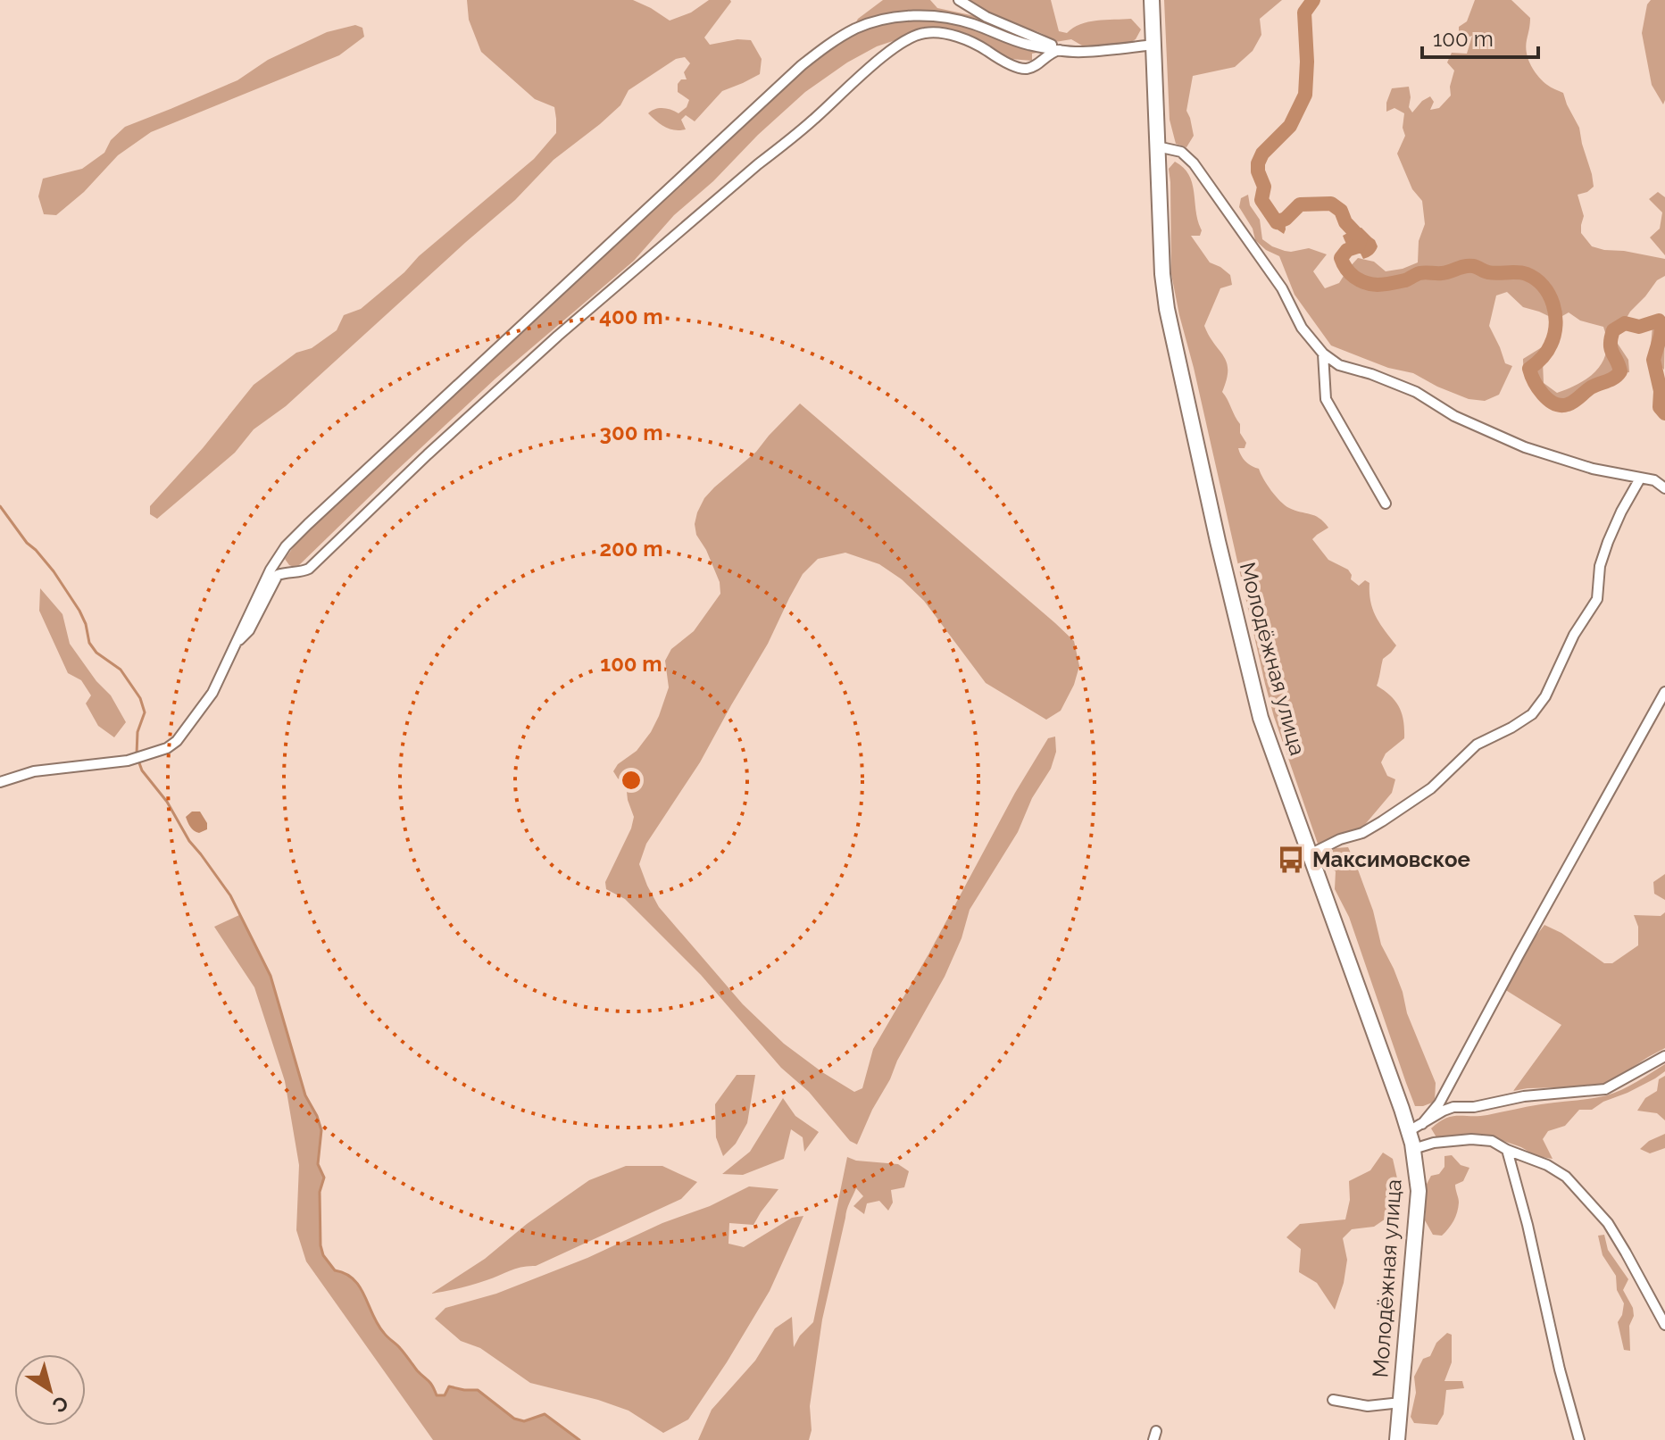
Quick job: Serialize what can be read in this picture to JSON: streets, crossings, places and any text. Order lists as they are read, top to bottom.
{
  "streets": {
    "main road": ["Молодёжная улица"]
  },
  "places": {
    "bus stop": ["Максимовское"]
  },
  "scale_bar": "100 m",
  "north": "bottom right",
  "rings": [
    "400 m",
    "300 m",
    "200 m",
    "100 m"
  ]
}
